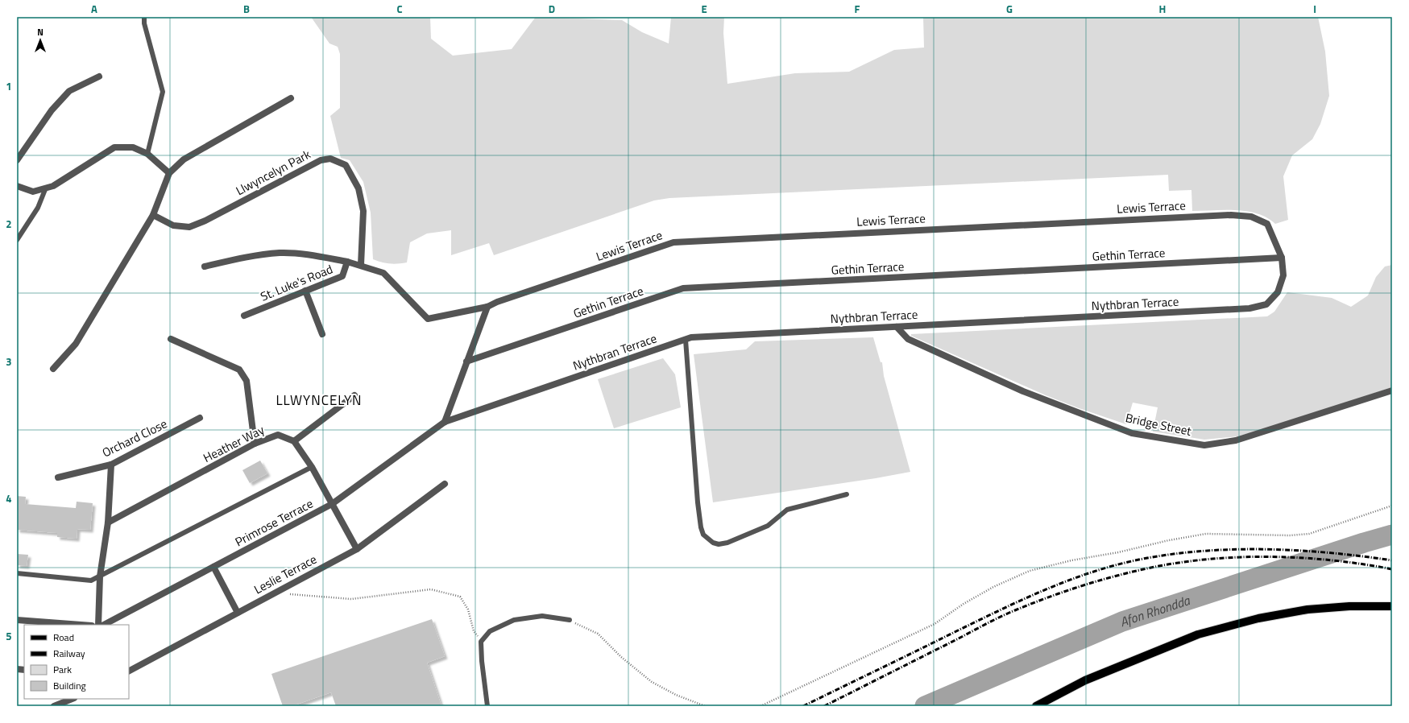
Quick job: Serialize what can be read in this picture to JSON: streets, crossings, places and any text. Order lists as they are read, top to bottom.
{
  "streets": {
    "street": [
      "Llwyncelyn Park",
      "Lewis Terrace",
      "Gethin Terrace",
      "St. Luke's Road",
      "Nythbran Terrace",
      "Bridge Street",
      "Orchard Close",
      "Heather Way",
      "Primrose Terrace",
      "Leslie Terrace"
    ]
  },
  "crossings": [
    ["Llwyncelyn Park", "St. Luke's Road"],
    ["Lewis Terrace", "Gethin Terrace"],
    ["Lewis Terrace", "St. Luke's Road"],
    ["Lewis Terrace", "Nythbran Terrace"],
    ["Gethin Terrace", "Nythbran Terrace"],
    ["Nythbran Terrace", "Bridge Street"],
    ["Nythbran Terrace", "Primrose Terrace"]
  ],
  "districts": ["LLWYNCELYN"],
  "water": ["Afon Rhondda"],
  "legend": [
    "Road",
    "Railway",
    "Park",
    "Building"
  ],
  "north": "top",
  "grid": {
    "columns": [
      "A",
      "B",
      "C",
      "D",
      "E",
      "F",
      "G",
      "H",
      "I"
    ],
    "rows": [
      "1",
      "2",
      "3",
      "4",
      "5"
    ]
  }
}
